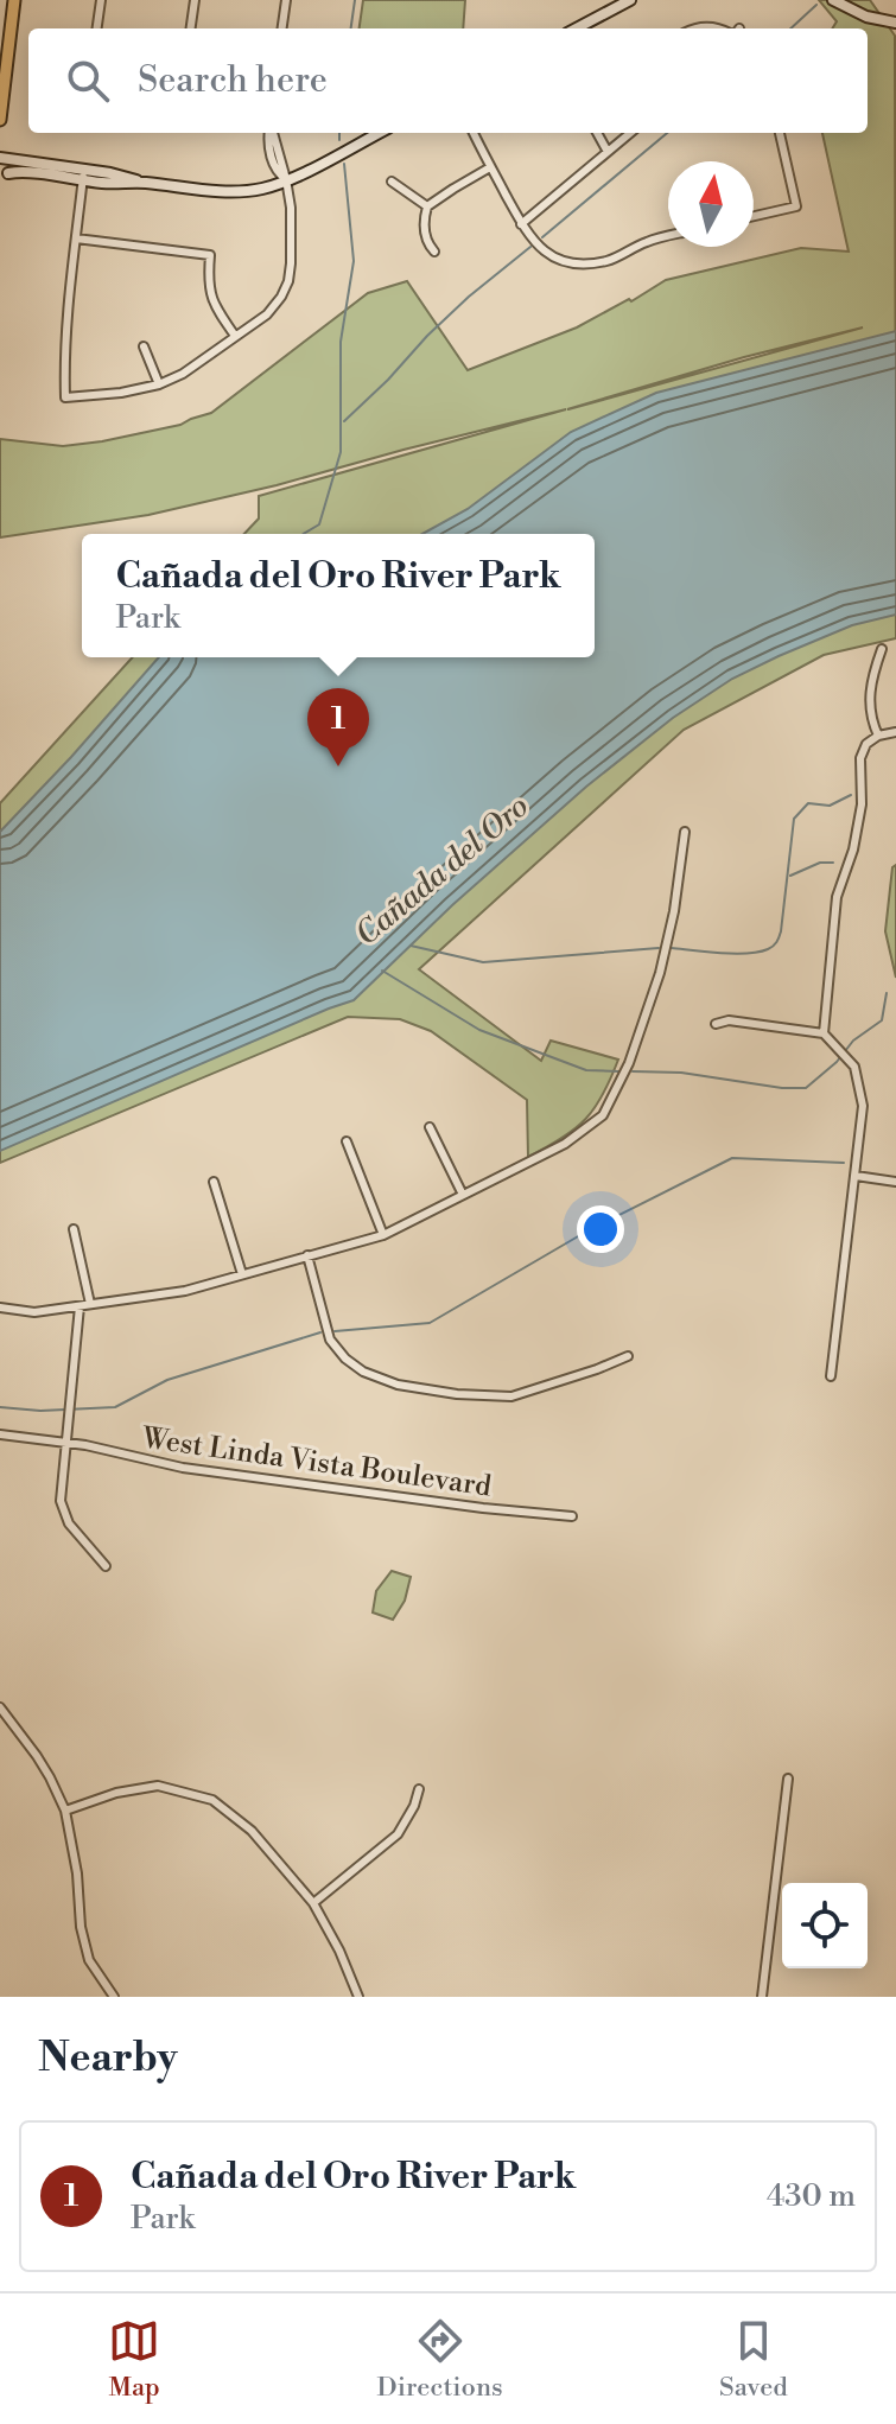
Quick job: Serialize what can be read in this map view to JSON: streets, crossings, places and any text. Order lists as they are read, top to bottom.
{
  "streets": {
    "street": ["West Linda Vista Boulevard"]
  },
  "water": ["Cañada del Oro"],
  "north": "top",
  "page": {
    "search": "Search here",
    "popup": ["Cañada del Oro River Park", "Park"],
    "pins": "1",
    "heading": "Nearby",
    "list": [
      {
        "mark": "1",
        "name": "Cañada del Oro River Park",
        "note": "Park",
        "value": "430 m"
      }
    ],
    "nav": ["Map", "Directions", "Saved"]
  }
}
